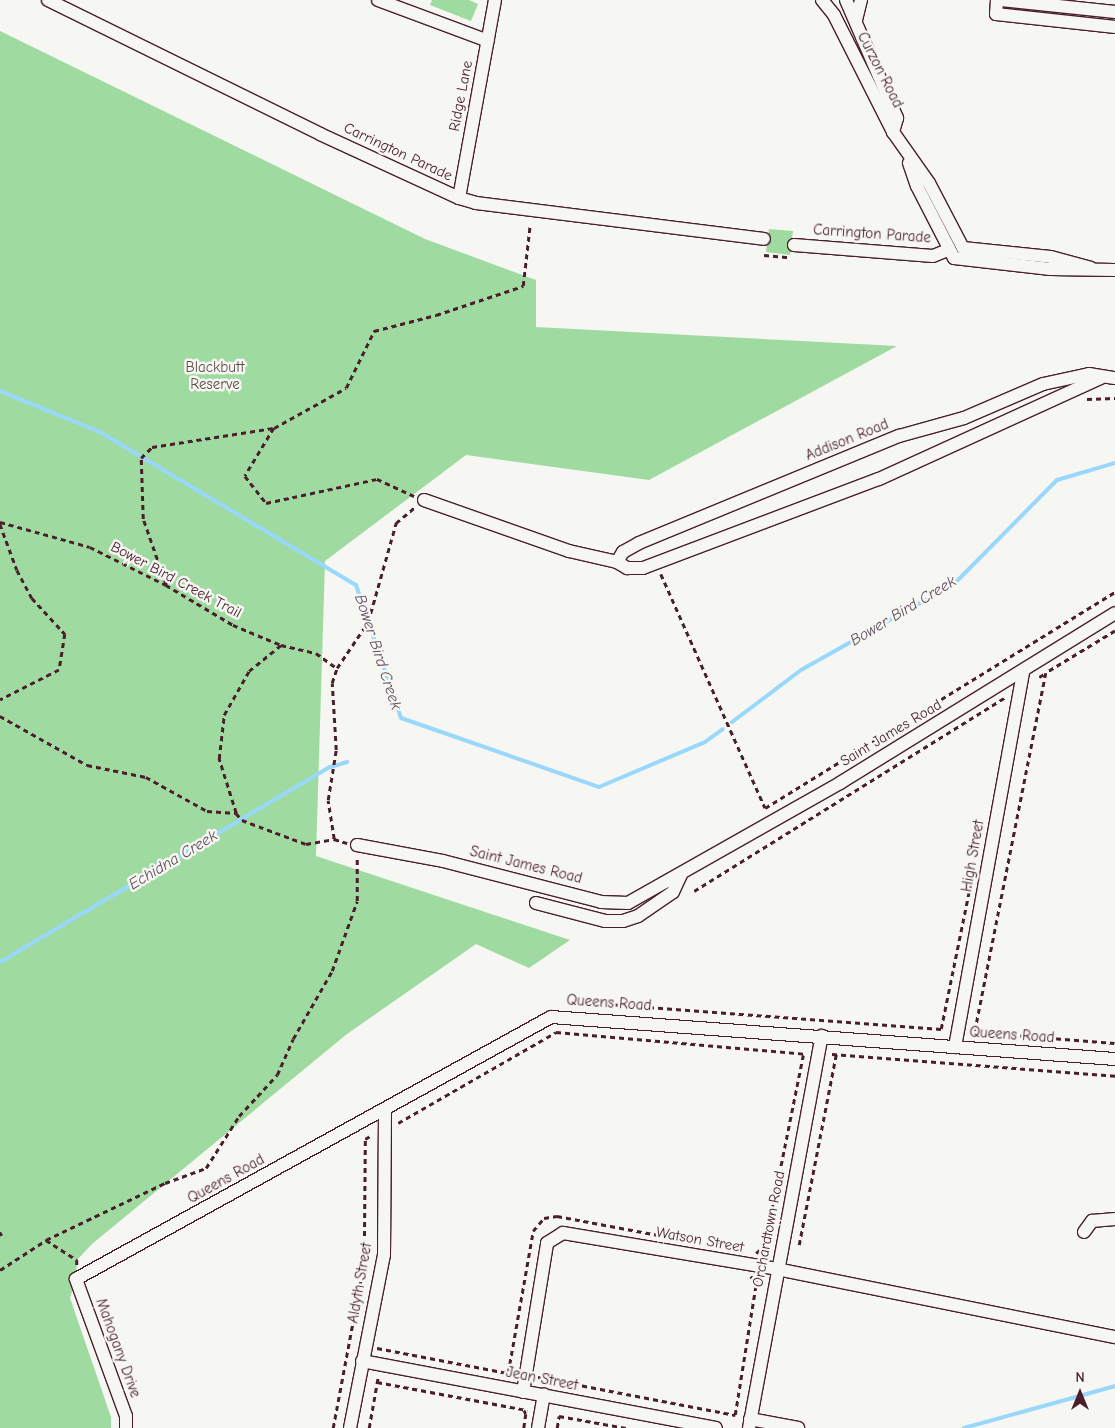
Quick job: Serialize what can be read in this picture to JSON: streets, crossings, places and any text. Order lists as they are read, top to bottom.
{
  "streets": {
    "street": [
      "Curzon Road",
      "Ridge Lane",
      "Carrington Parade",
      "Addison Road",
      "Saint James Road",
      "High Street",
      "Queens Road",
      "Orchardtown Road",
      "Watson Street",
      "Aldyth Street",
      "Mahogany Drive",
      "Jean Street"
    ],
    "path": ["Bower Bird Creek Trail"]
  },
  "crossings": [
    ["Curzon Road", "Carrington Parade"],
    ["Ridge Lane", "Carrington Parade"],
    ["Saint James Road", "High Street"],
    ["High Street", "Queens Road"],
    ["Queens Road", "Orchardtown Road"],
    ["Queens Road", "Aldyth Street"],
    ["Queens Road", "Mahogany Drive"],
    ["Orchardtown Road", "Watson Street"],
    ["Watson Street", "Jean Street"],
    ["Aldyth Street", "Jean Street"]
  ],
  "water": ["Bower Bird Creek", "Echidna Creek"],
  "parks": ["Blackbutt Reserve"],
  "north": "top"
}
